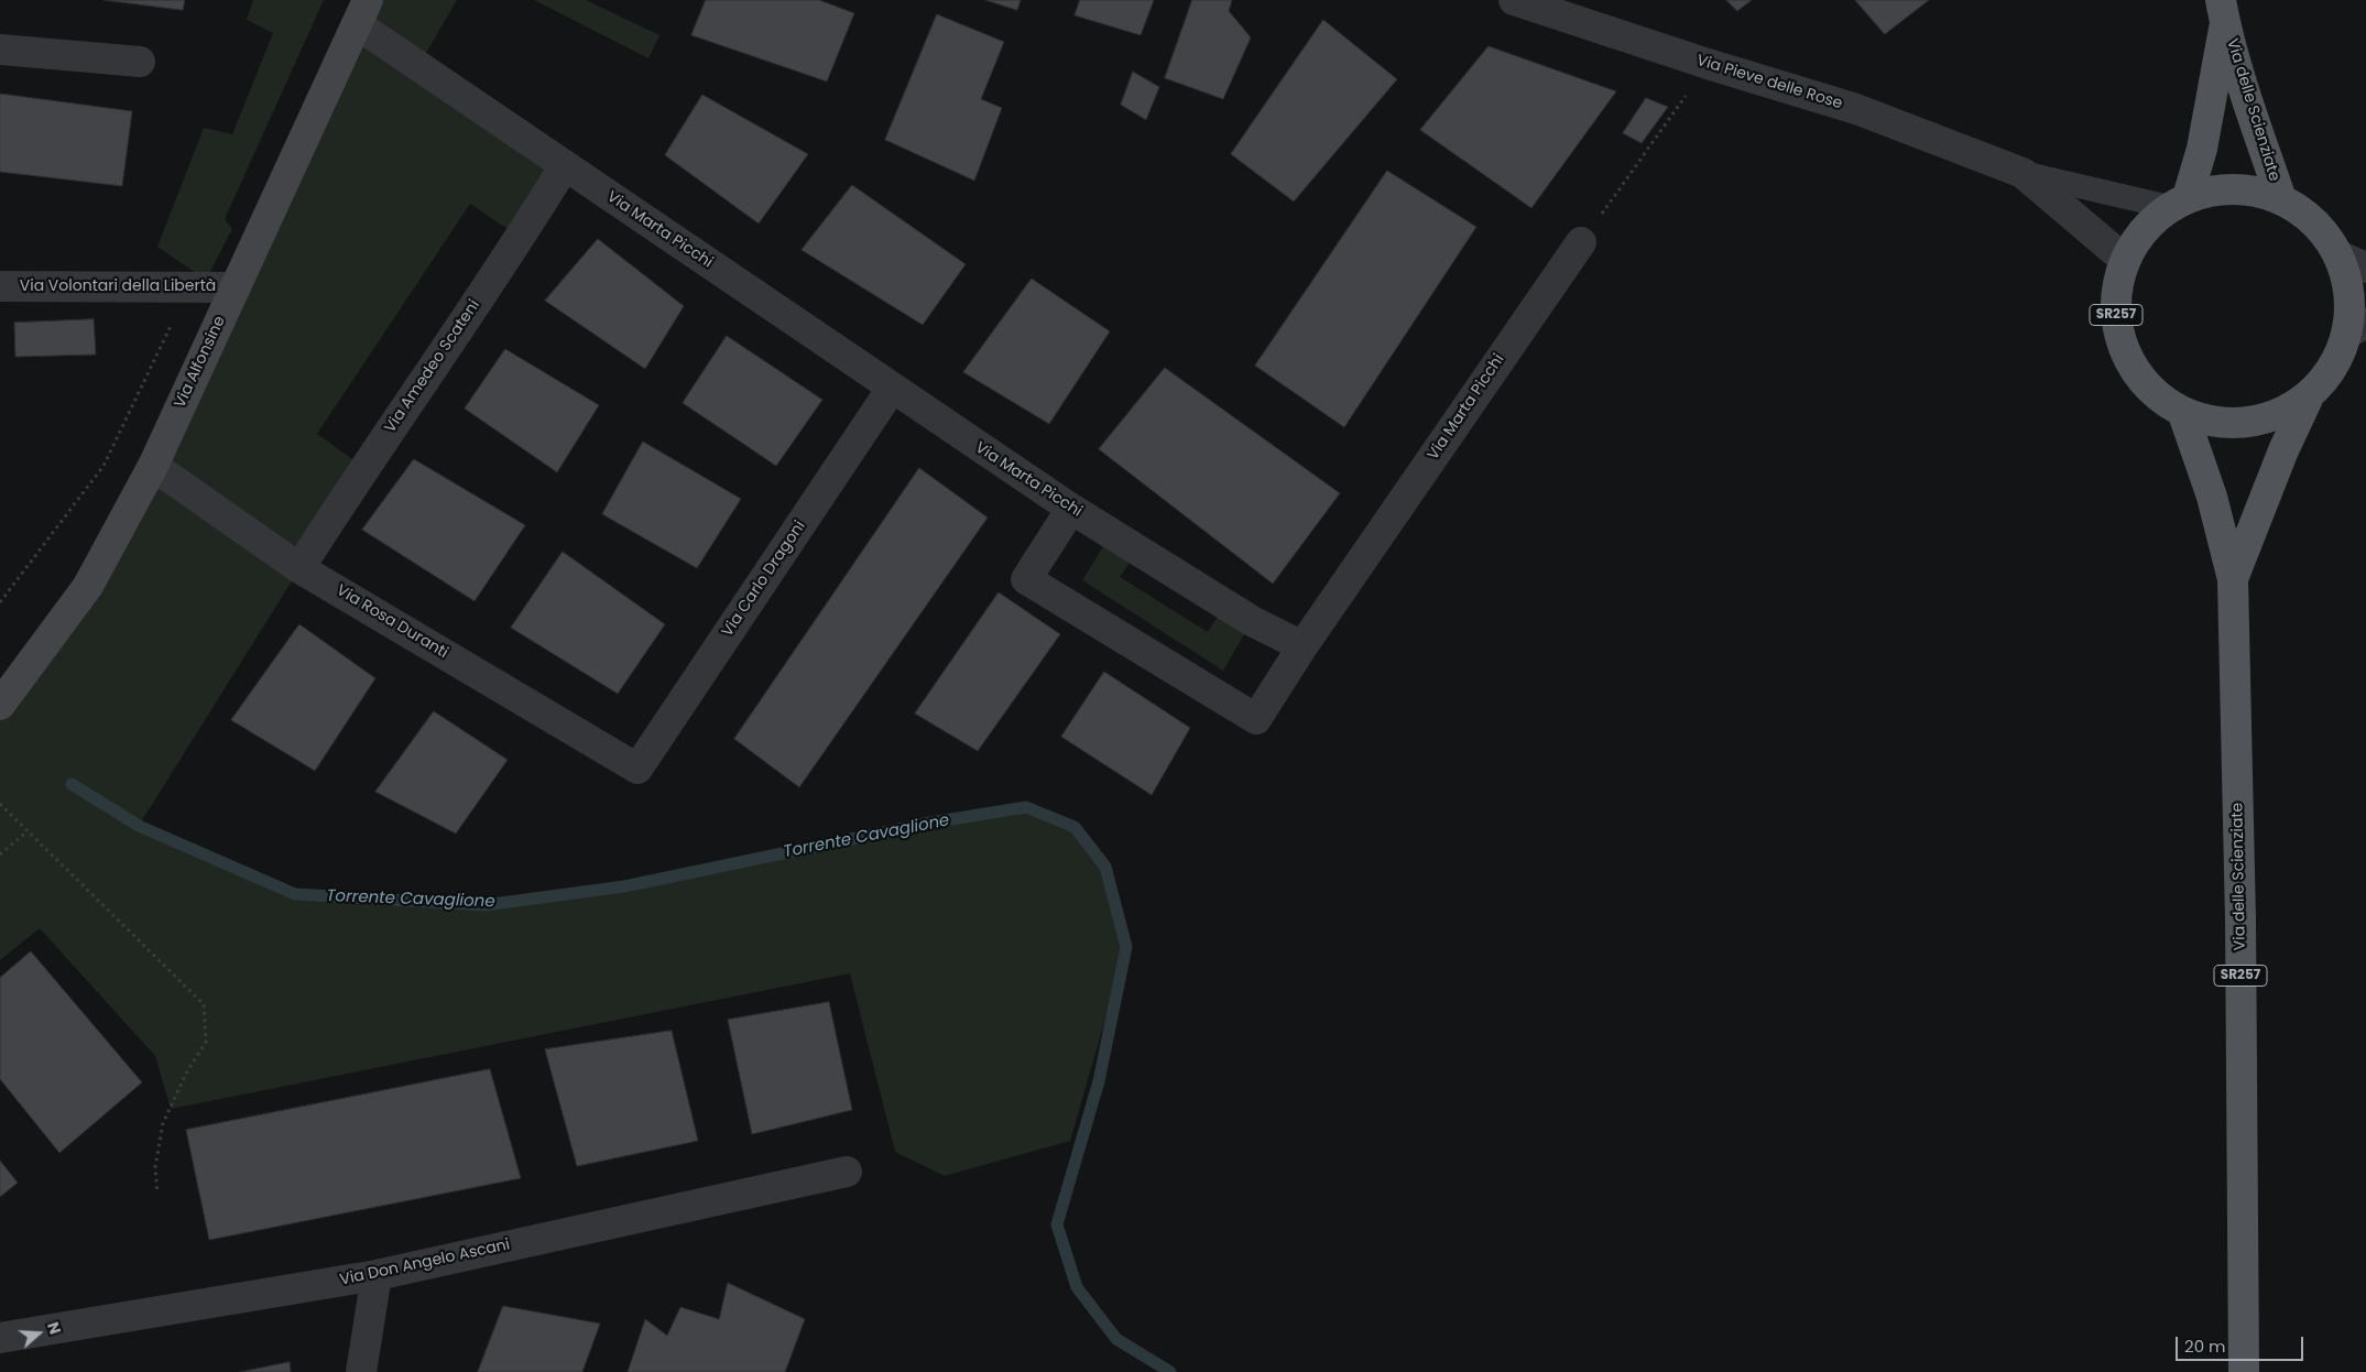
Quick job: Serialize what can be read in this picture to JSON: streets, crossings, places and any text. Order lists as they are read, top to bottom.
{
  "streets": {
    "main road": ["Via delle Scienziate", "SR257", "Via Alfonsine"],
    "street": [
      "Via Pieve delle Rose",
      "Via Marta Picchi",
      "Via Volontari della Libertà",
      "Via Amedeo Scateni",
      "Via Carlo Dragoni",
      "Via Rosa Duranti",
      "Via Don Angelo Ascani"
    ]
  },
  "crossings": [
    ["Via Pieve delle Rose", "Via delle Scienziate"],
    ["Via Pieve delle Rose", "SR257"],
    ["Via delle Scienziate", "SR257"],
    ["Via Marta Picchi", "Via Alfonsine"],
    ["Via Marta Picchi", "Via Amedeo Scateni"],
    ["Via Marta Picchi", "Via Carlo Dragoni"],
    ["Via Volontari della Libertà", "Via Alfonsine"],
    ["Via Alfonsine", "Via Rosa Duranti"],
    ["Via Amedeo Scateni", "Via Rosa Duranti"],
    ["Via Carlo Dragoni", "Via Rosa Duranti"]
  ],
  "water": ["Torrente Cavaglione"],
  "scale_bar": "20 m",
  "north": "right"
}
